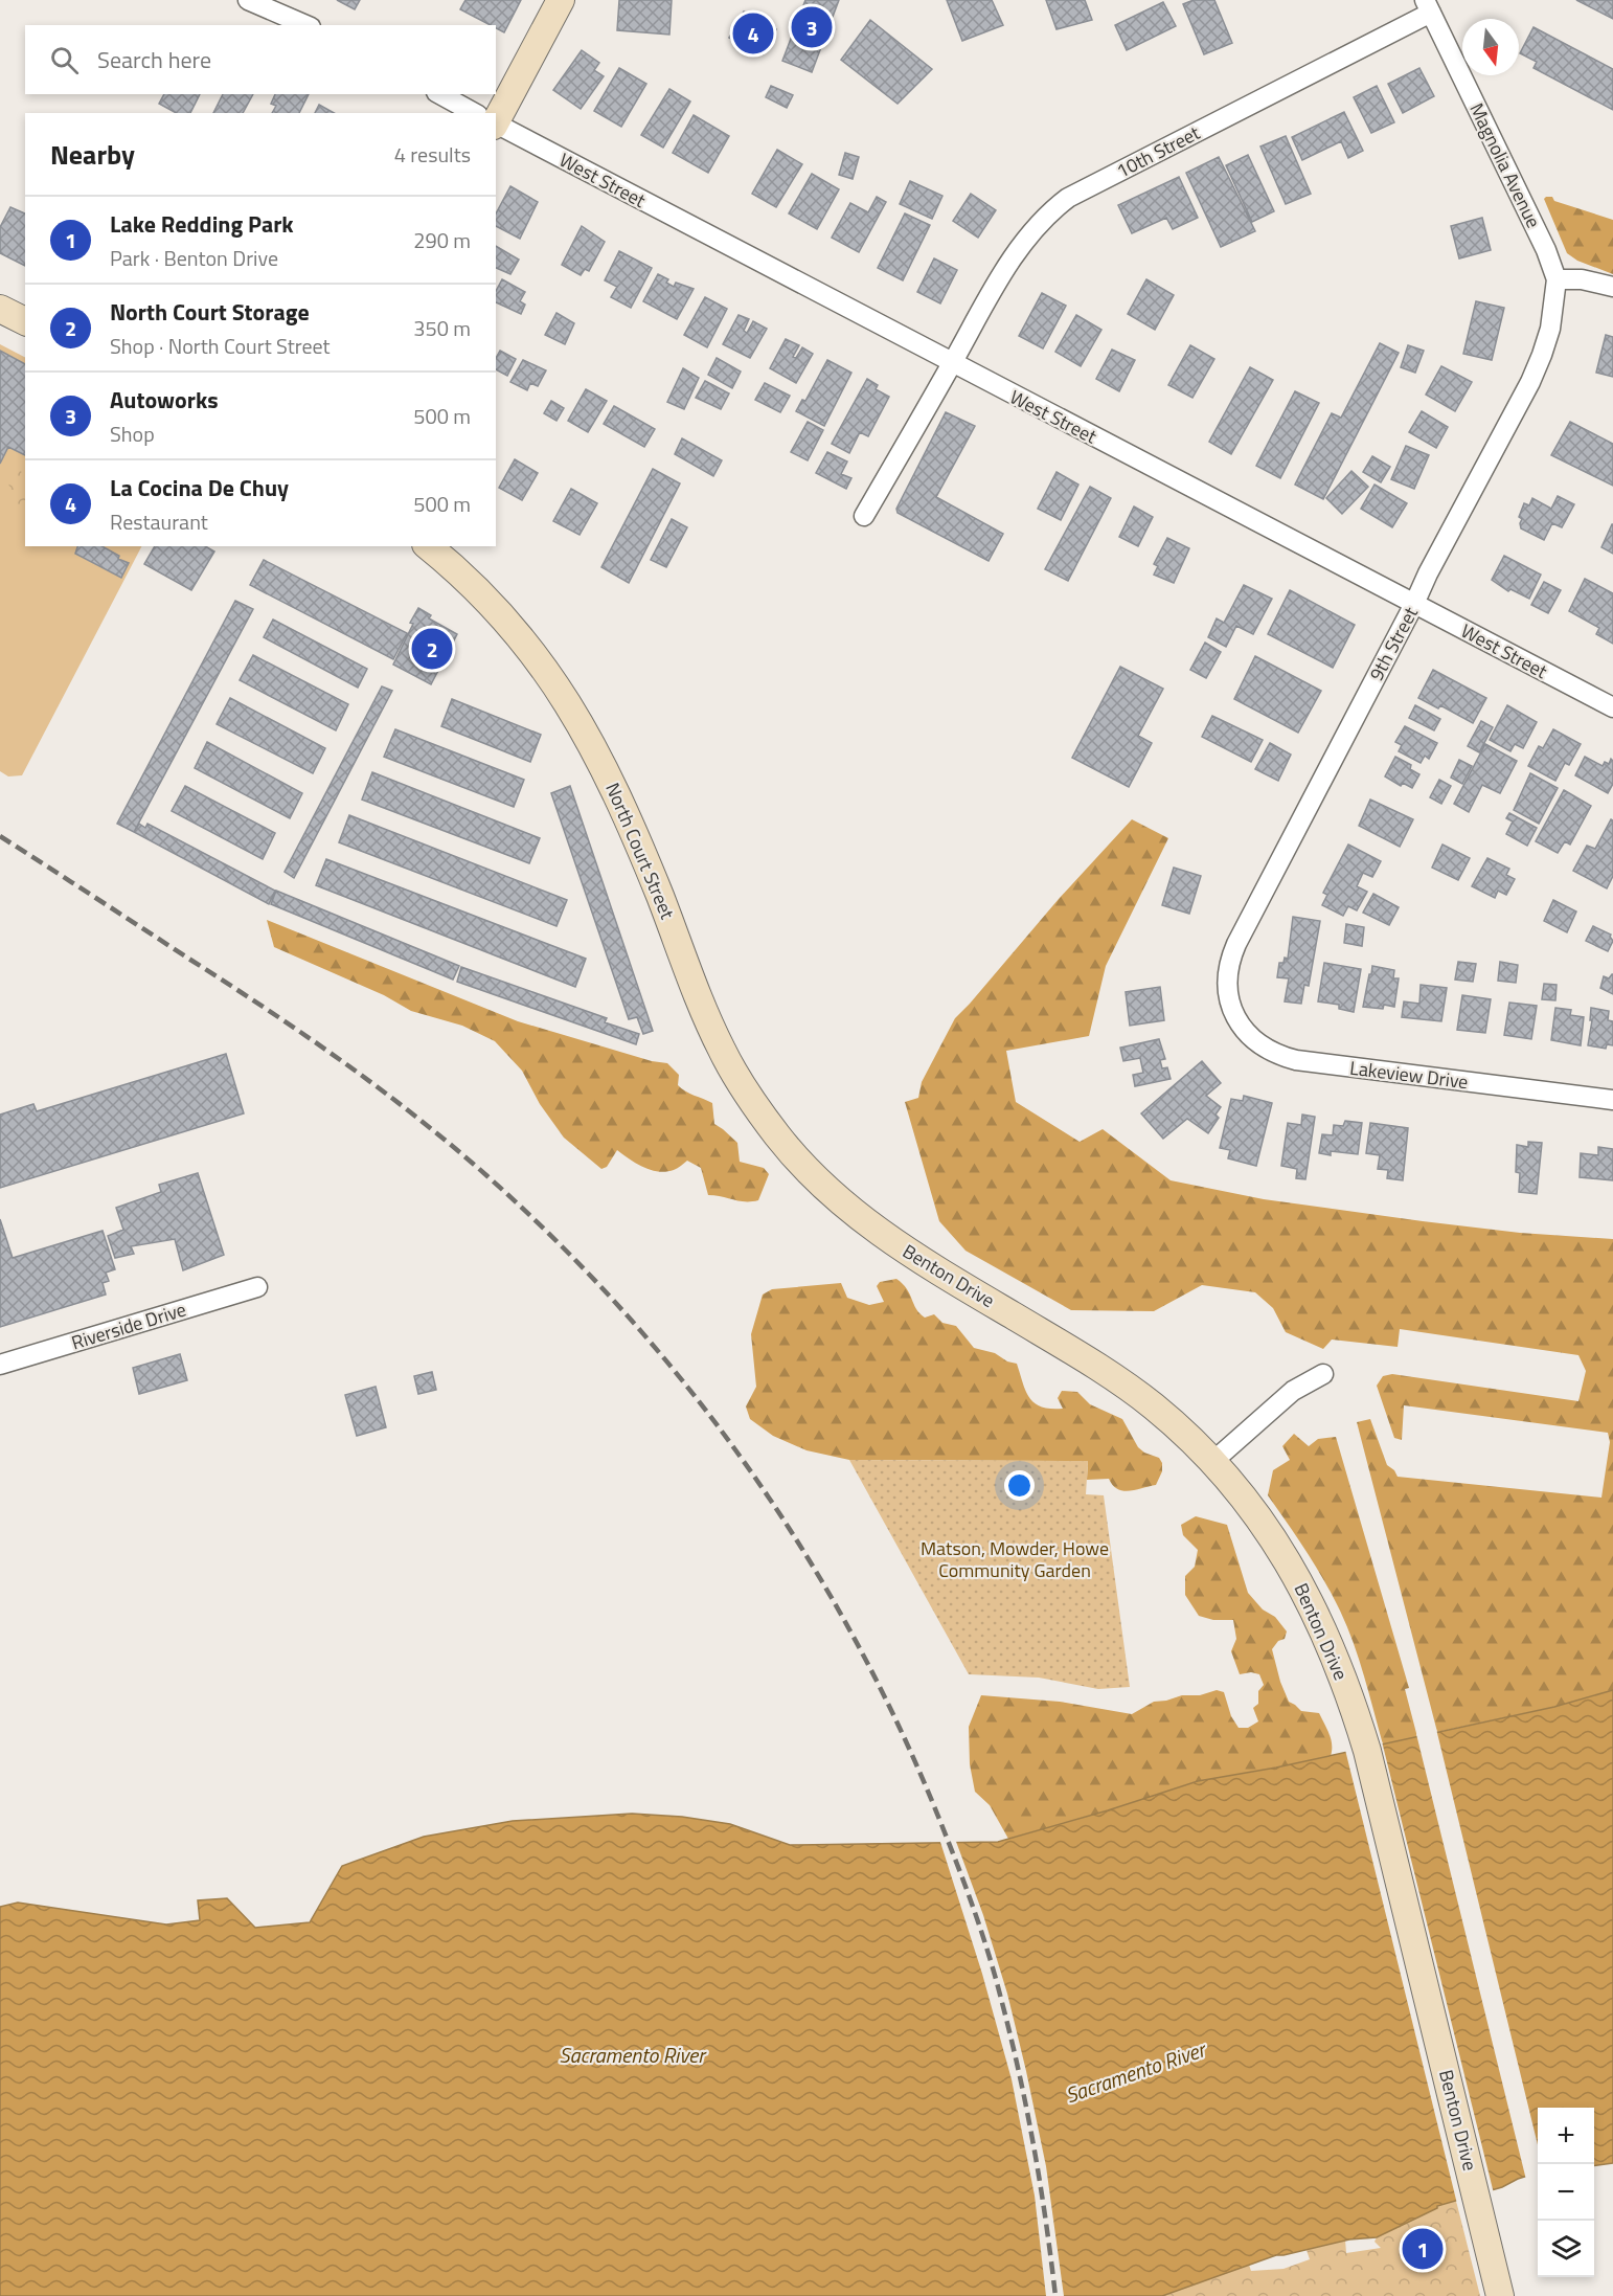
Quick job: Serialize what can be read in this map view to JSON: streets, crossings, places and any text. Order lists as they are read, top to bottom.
{
  "streets": {
    "street": [
      "10th Street",
      "Magnolia Avenue",
      "West Street",
      "9th Street",
      "North Court Street",
      "Lakeview Drive",
      "Benton Drive",
      "Riverside Drive"
    ]
  },
  "crossings": [
    ["10th Street", "Magnolia Avenue"],
    ["10th Street", "West Street"],
    ["Magnolia Avenue", "9th Street"],
    ["West Street", "9th Street"],
    ["9th Street", "Lakeview Drive"],
    ["North Court Street", "Benton Drive"]
  ],
  "water": ["Sacramento River"],
  "parks": ["Matson, Mowder, Howe Community Garden"],
  "north": "bottom",
  "page": {
    "pins": [
      "3",
      "4",
      "2",
      "1"
    ],
    "search": "Search here",
    "heading": ["Nearby", "4 results"],
    "list": [
      {
        "mark": "1",
        "name": "Lake Redding Park",
        "note": "Park · Benton Drive",
        "value": "290 m"
      },
      {
        "mark": "2",
        "name": "North Court Storage",
        "note": "Shop · North Court Street",
        "value": "350 m"
      },
      {
        "mark": "3",
        "name": "Autoworks",
        "note": "Shop",
        "value": "500 m"
      },
      {
        "mark": "4",
        "name": "La Cocina De Chuy",
        "note": "Restaurant",
        "value": "500 m"
      }
    ],
    "map_buttons": ["+", "−"]
  }
}
